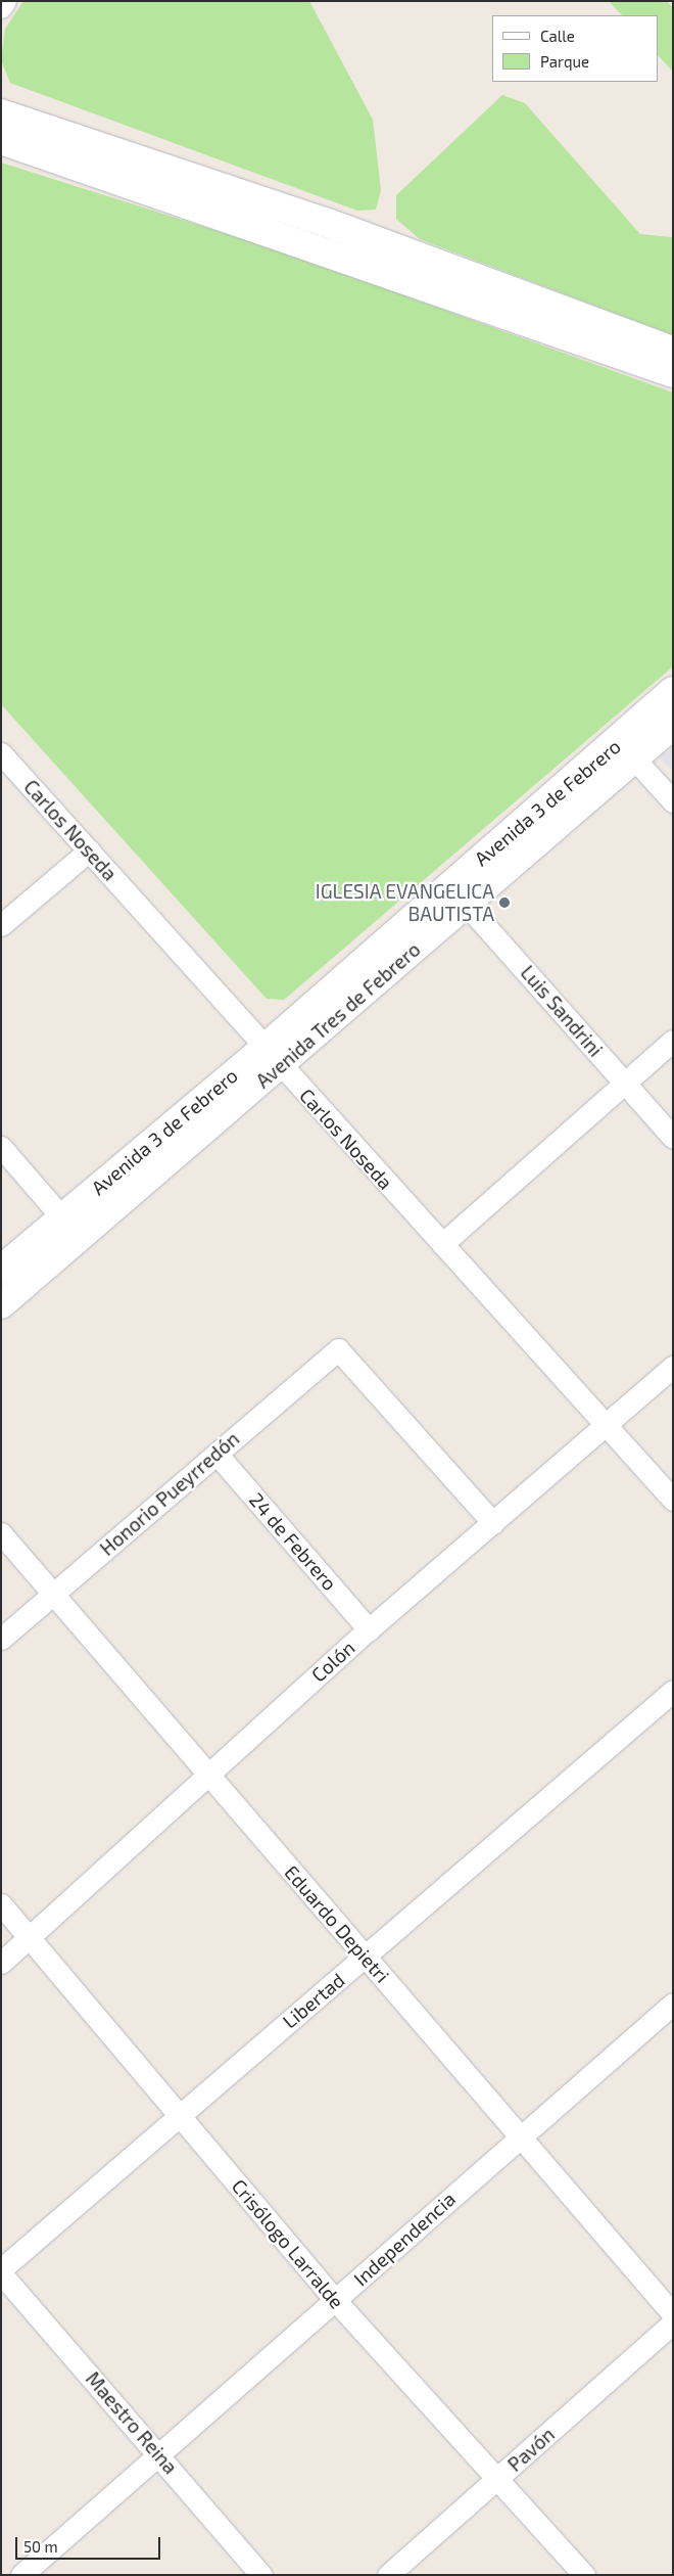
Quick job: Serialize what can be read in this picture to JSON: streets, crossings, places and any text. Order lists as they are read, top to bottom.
{
  "streets": {
    "main road": ["Avenida 3 de Febrero", "Avenida Tres de Febrero"],
    "street": [
      "Carlos Noseda",
      "Luis Sandrini",
      "Honorio Pueyrredón",
      "24 de Febrero",
      "Colón",
      "Eduardo Depietri",
      "Libertad",
      "Independencia",
      "Crisólogo Larralde",
      "Maestro Reina",
      "Pavón"
    ]
  },
  "crossings": [
    ["Avenida 3 de Febrero", "Avenida Tres de Febrero"],
    ["Carlos Noseda", "Avenida Tres de Febrero"],
    ["Carlos Noseda", "Colón"],
    ["Luis Sandrini", "Avenida Tres de Febrero"],
    ["Honorio Pueyrredón", "24 de Febrero"],
    ["Honorio Pueyrredón", "Colón"],
    ["Honorio Pueyrredón", "Eduardo Depietri"],
    ["24 de Febrero", "Colón"],
    ["Colón", "Eduardo Depietri"],
    ["Colón", "Crisólogo Larralde"],
    ["Eduardo Depietri", "Libertad"],
    ["Eduardo Depietri", "Independencia"],
    ["Libertad", "Crisólogo Larralde"],
    ["Independencia", "Crisólogo Larralde"],
    ["Independencia", "Maestro Reina"],
    ["Crisólogo Larralde", "Pavón"]
  ],
  "places": ["IGLESIA EVANGELICA BAUTISTA"],
  "legend": ["Calle", "Parque"],
  "scale_bar": "50 m"
}
